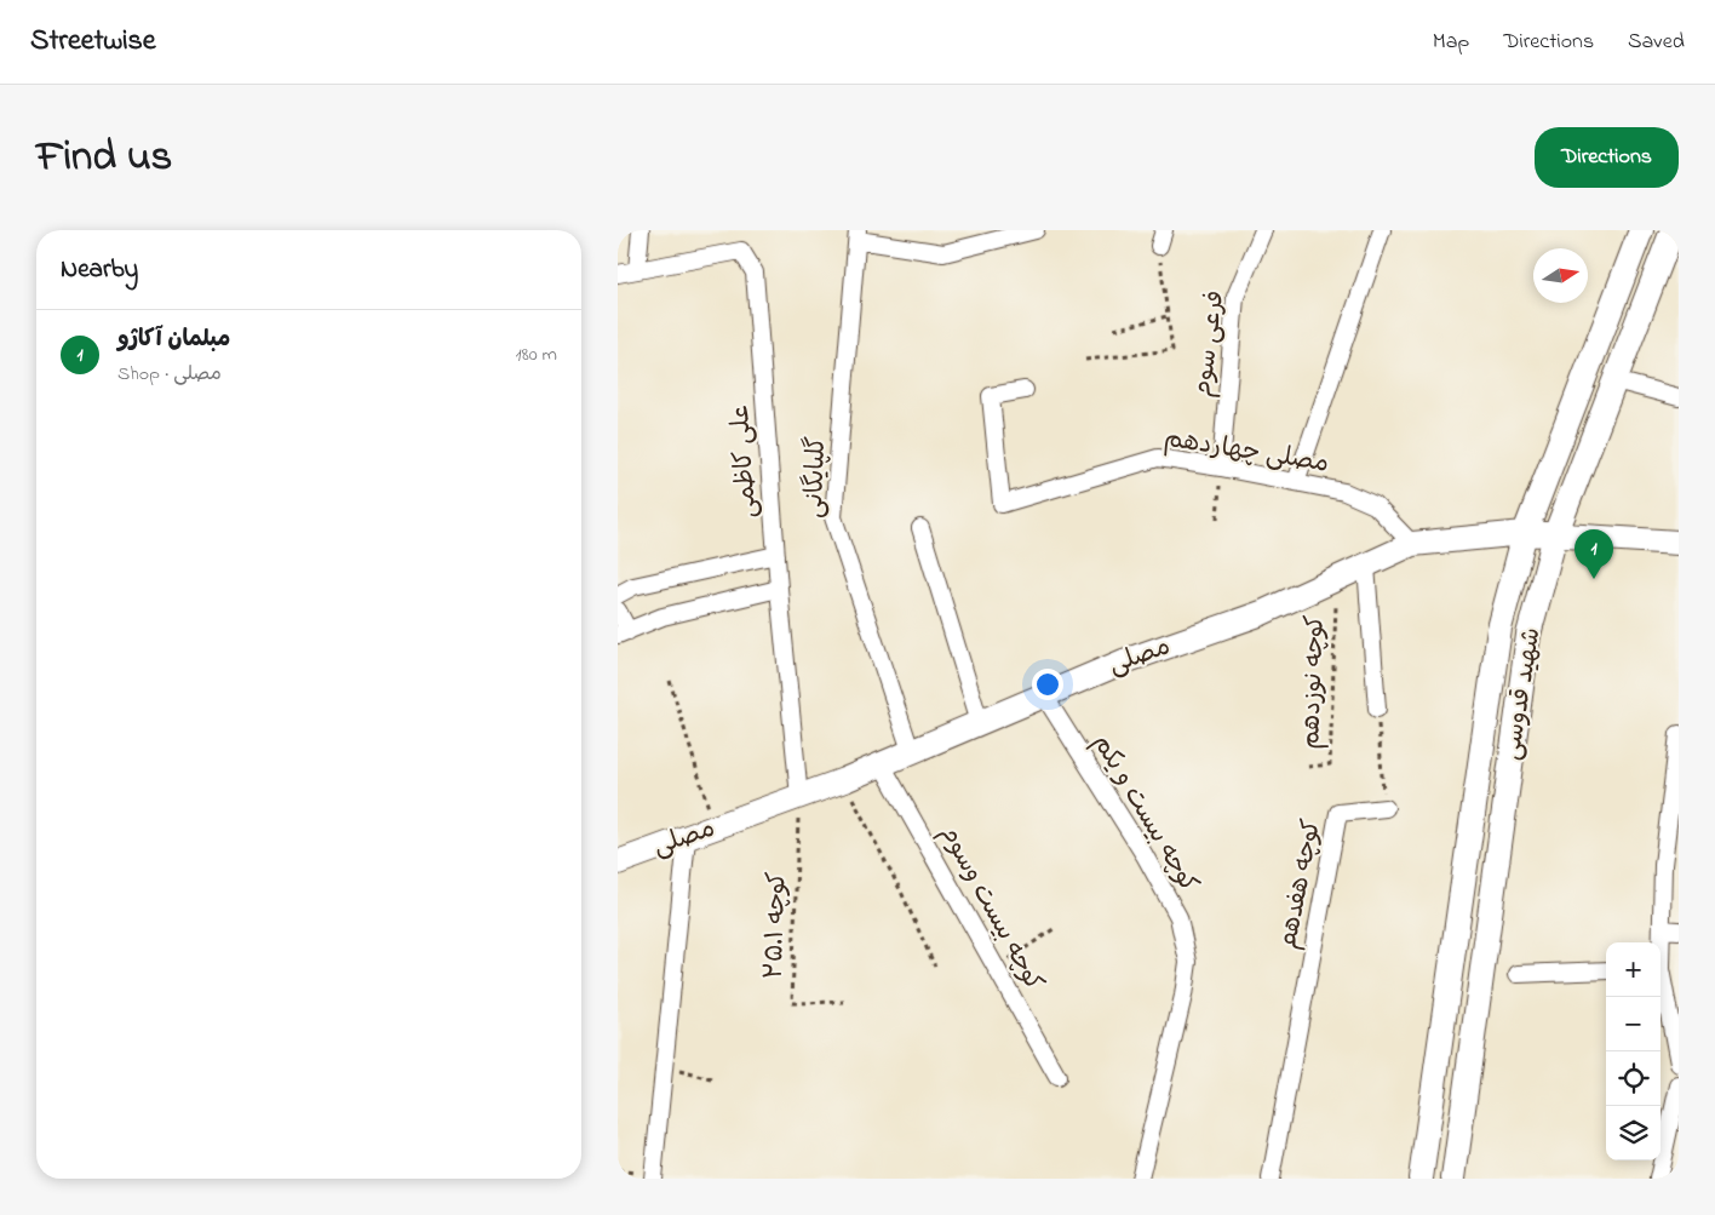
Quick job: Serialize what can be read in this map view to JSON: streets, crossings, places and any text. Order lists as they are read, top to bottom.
{
  "streets": {
    "main road": ["مصلی", "شهید قدوسی"],
    "street": [
      "فرعی سوم",
      "مصلی چهاردهم",
      "علی کاظمی",
      "گلپایگانی",
      "کوچه بیست و یکم",
      "کوچه هفدهم",
      "کوچه بیست وسوم"
    ],
    "path": ["کوچه نوزدهم", "کوچه ۲۵.۱"]
  },
  "crossings": [
    ["فرعی سوم", "مصلی چهاردهم"],
    ["مصلی چهاردهم", "مصلی"],
    ["علی کاظمی", "مصلی"],
    ["علی کاظمی", "کوچه ۲۵.۱"],
    ["گلپایگانی", "مصلی"],
    ["مصلی", "کوچه نوزدهم"],
    ["مصلی", "شهید قدوسی"],
    ["مصلی", "کوچه بیست و یکم"],
    ["مصلی", "کوچه بیست وسوم"],
    ["مصلی", "کوچه ۲۵.۱"]
  ],
  "north": "right",
  "page": {
    "header": "Streetwise",
    "nav": ["Map", "Directions", "Saved"],
    "title": "Find us",
    "buttons": "Directions",
    "heading": "Nearby",
    "list": [
      {
        "mark": "1",
        "name": "مبلمان آکاژو",
        "note": "Shop · مصلی",
        "value": "180 m"
      }
    ],
    "pins": "1",
    "map_buttons": ["+", "−"]
  }
}
